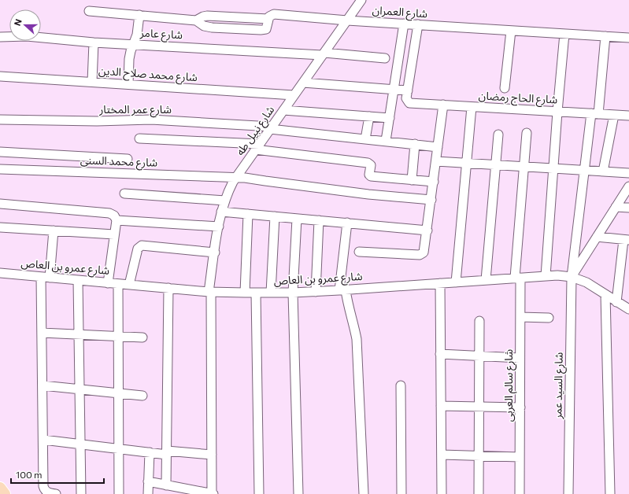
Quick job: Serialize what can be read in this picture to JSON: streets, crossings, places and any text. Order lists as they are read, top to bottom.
{
  "streets": {
    "street": [
      "شارع العمران",
      "شارع عامر",
      "شارع محمد صلاح الدين",
      "شارع الحاج رمضان",
      "شارع عمر المختار",
      "شارع نبيل طه",
      "شارع محمد السنى",
      "شارع عمرو بن العاص",
      "شارع سالم العربى",
      "شارع السيد عمر"
    ]
  },
  "crossings": [
    ["شارع العمران", "شارع نبيل طه"],
    ["شارع العمران", "شارع السيد عمر"],
    ["شارع عامر", "شارع نبيل طه"],
    ["شارع محمد صلاح الدين", "شارع نبيل طه"],
    ["شارع الحاج رمضان", "شارع السيد عمر"],
    ["شارع عمر المختار", "شارع نبيل طه"],
    ["شارع نبيل طه", "شارع محمد السنى"],
    ["شارع نبيل طه", "شارع عمرو بن العاص"],
    ["شارع عمرو بن العاص", "شارع سالم العربى"],
    ["شارع عمرو بن العاص", "شارع السيد عمر"]
  ],
  "scale_bar": "100 m",
  "north": "left"
}
